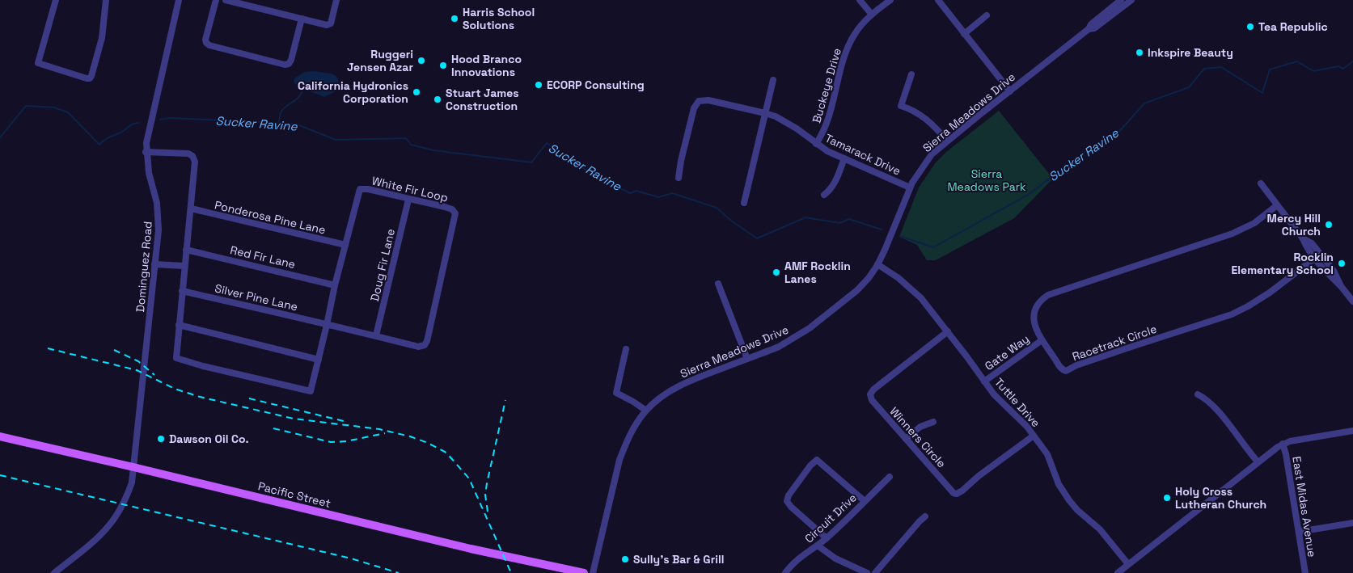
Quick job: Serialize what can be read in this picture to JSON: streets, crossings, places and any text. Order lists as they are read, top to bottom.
{
  "streets": {
    "main road": ["Pacific Street"],
    "street": [
      "Buckeye Drive",
      "Sierra Meadows Drive",
      "Tamarack Drive",
      "White Fir Loop",
      "Ponderosa Pine Lane",
      "Red Fir Lane",
      "Doug Fir Lane",
      "Dominguez Road",
      "Silver Pine Lane",
      "Racetrack Circle",
      "Gate Way",
      "Tuttle Drive",
      "Winners Circle",
      "East Midas Avenue",
      "Circuit Drive"
    ]
  },
  "crossings": [
    ["Buckeye Drive", "Tamarack Drive"],
    ["Sierra Meadows Drive", "Tamarack Drive"],
    ["Sierra Meadows Drive", "Tuttle Drive"],
    ["White Fir Loop", "Ponderosa Pine Lane"],
    ["White Fir Loop", "Red Fir Lane"],
    ["White Fir Loop", "Doug Fir Lane"],
    ["White Fir Loop", "Silver Pine Lane"],
    ["Dominguez Road", "Pacific Street"],
    ["Racetrack Circle", "Gate Way"],
    ["Gate Way", "Tuttle Drive"],
    ["Tuttle Drive", "Winners Circle"]
  ],
  "water": ["Sucker Ravine"],
  "parks": ["Sierra Meadows Park"],
  "places": [
    "Harris School Solutions",
    "Tea Republic",
    "Inkspire Beauty",
    "Ruggeri Jensen Azar",
    "Hood Branco Innovations",
    "ECORP Consulting",
    "California Hydronics Corporation",
    "Stuart James Construction",
    "Mercy Hill Church",
    "Rocklin Elementary School",
    "AMF Rocklin Lanes",
    "Dawson Oil Co.",
    "Holy Cross Lutheran Church",
    "Sully's Bar & Grill"
  ]
}
